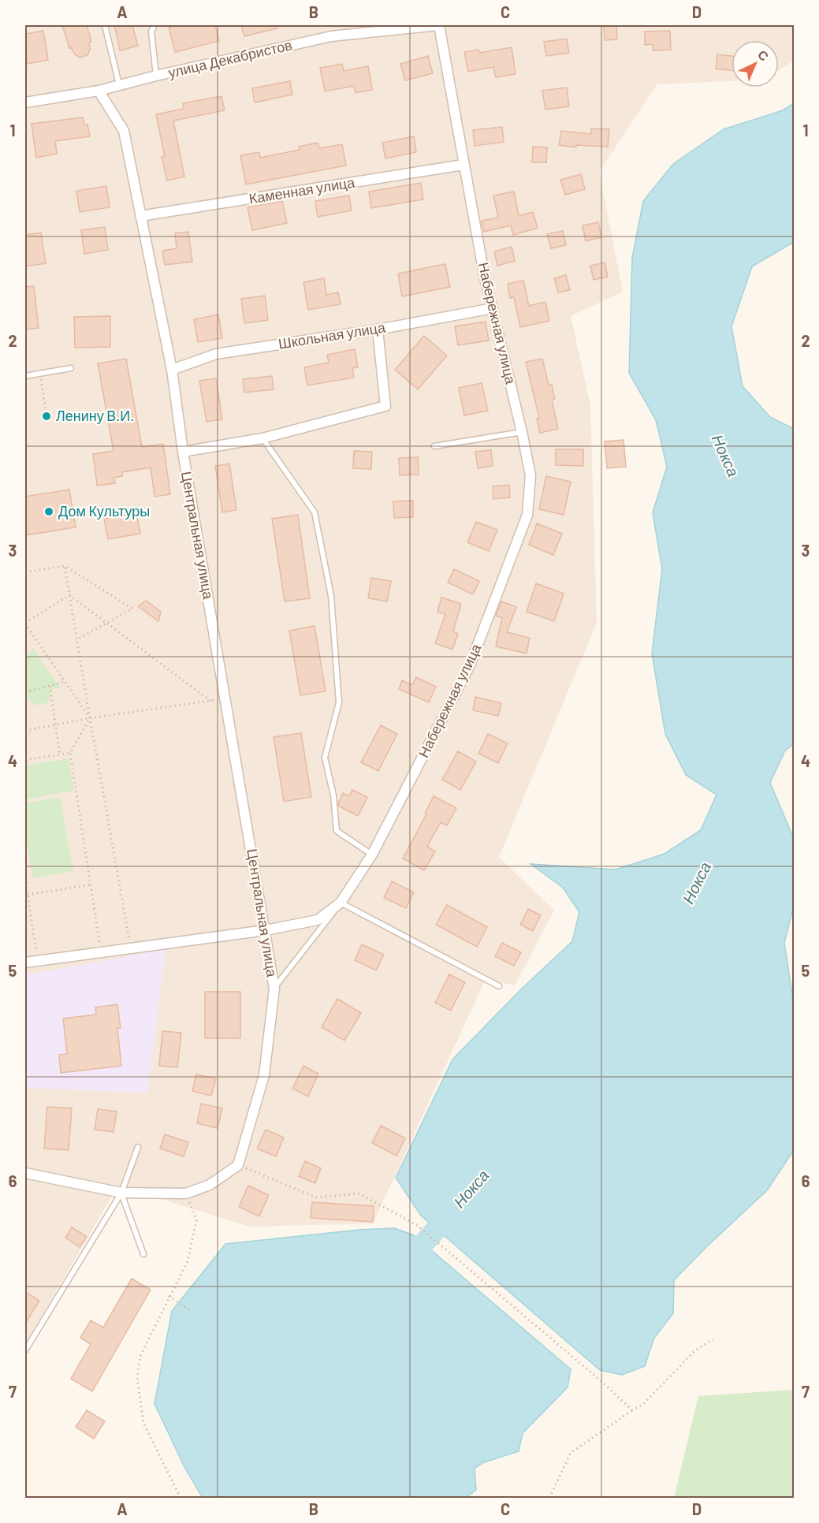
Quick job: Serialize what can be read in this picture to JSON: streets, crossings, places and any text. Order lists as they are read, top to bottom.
{
  "streets": {
    "street": [
      "улица Декабристов",
      "Каменная улица",
      "Набережная улица",
      "Школьная улица",
      "Центральная улица"
    ]
  },
  "crossings": [
    ["улица Декабристов", "Набережная улица"],
    ["улица Декабристов", "Центральная улица"],
    ["Каменная улица", "Набережная улица"],
    ["Каменная улица", "Центральная улица"],
    ["Набережная улица", "Школьная улица"],
    ["Набережная улица", "Центральная улица"],
    ["Школьная улица", "Центральная улица"]
  ],
  "water": ["Нокса"],
  "places": ["Ленину В.И.", "Дом Культуры"],
  "north": "top right",
  "grid": {
    "columns": [
      "A",
      "B",
      "C",
      "D"
    ],
    "rows": [
      "1",
      "2",
      "3",
      "4",
      "5",
      "6",
      "7"
    ]
  }
}
